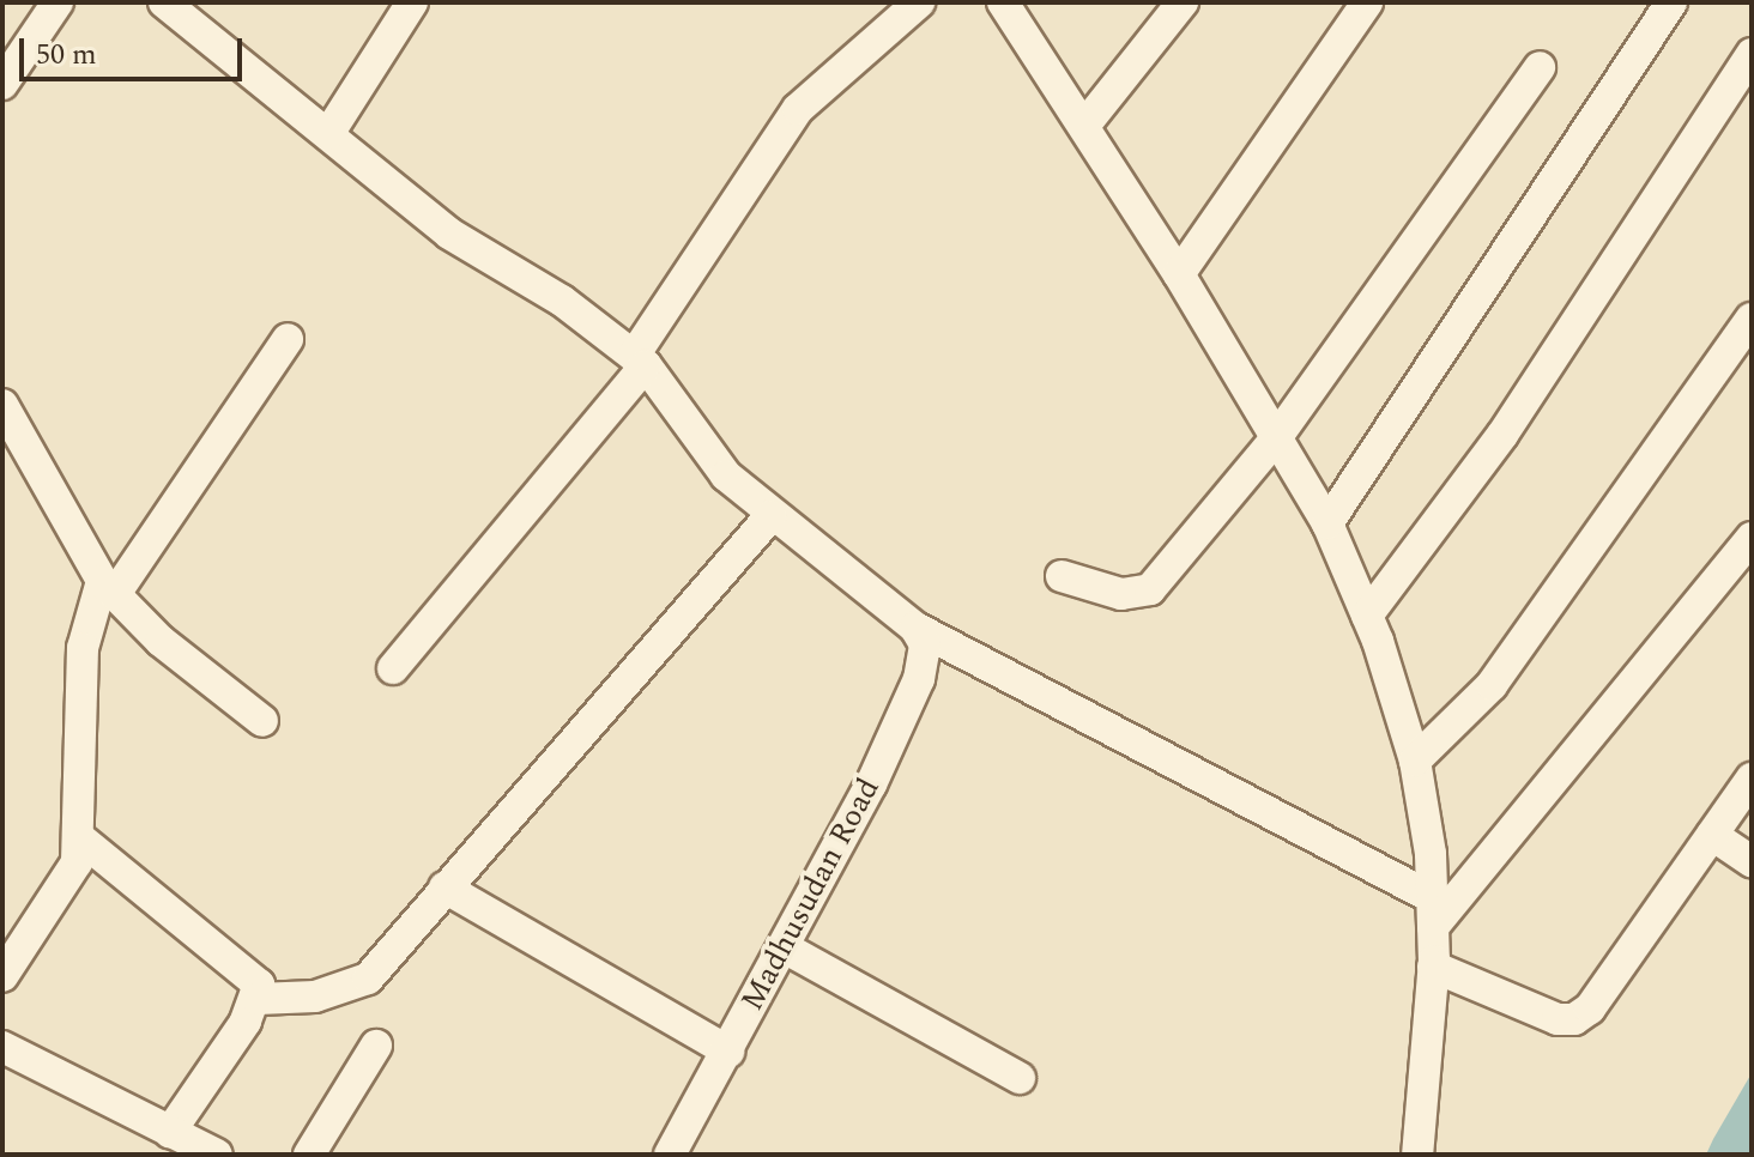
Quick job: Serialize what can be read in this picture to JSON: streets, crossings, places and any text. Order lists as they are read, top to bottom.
{
  "streets": {
    "street": ["Madhusudan Road"]
  },
  "scale_bar": "50 m"
}
